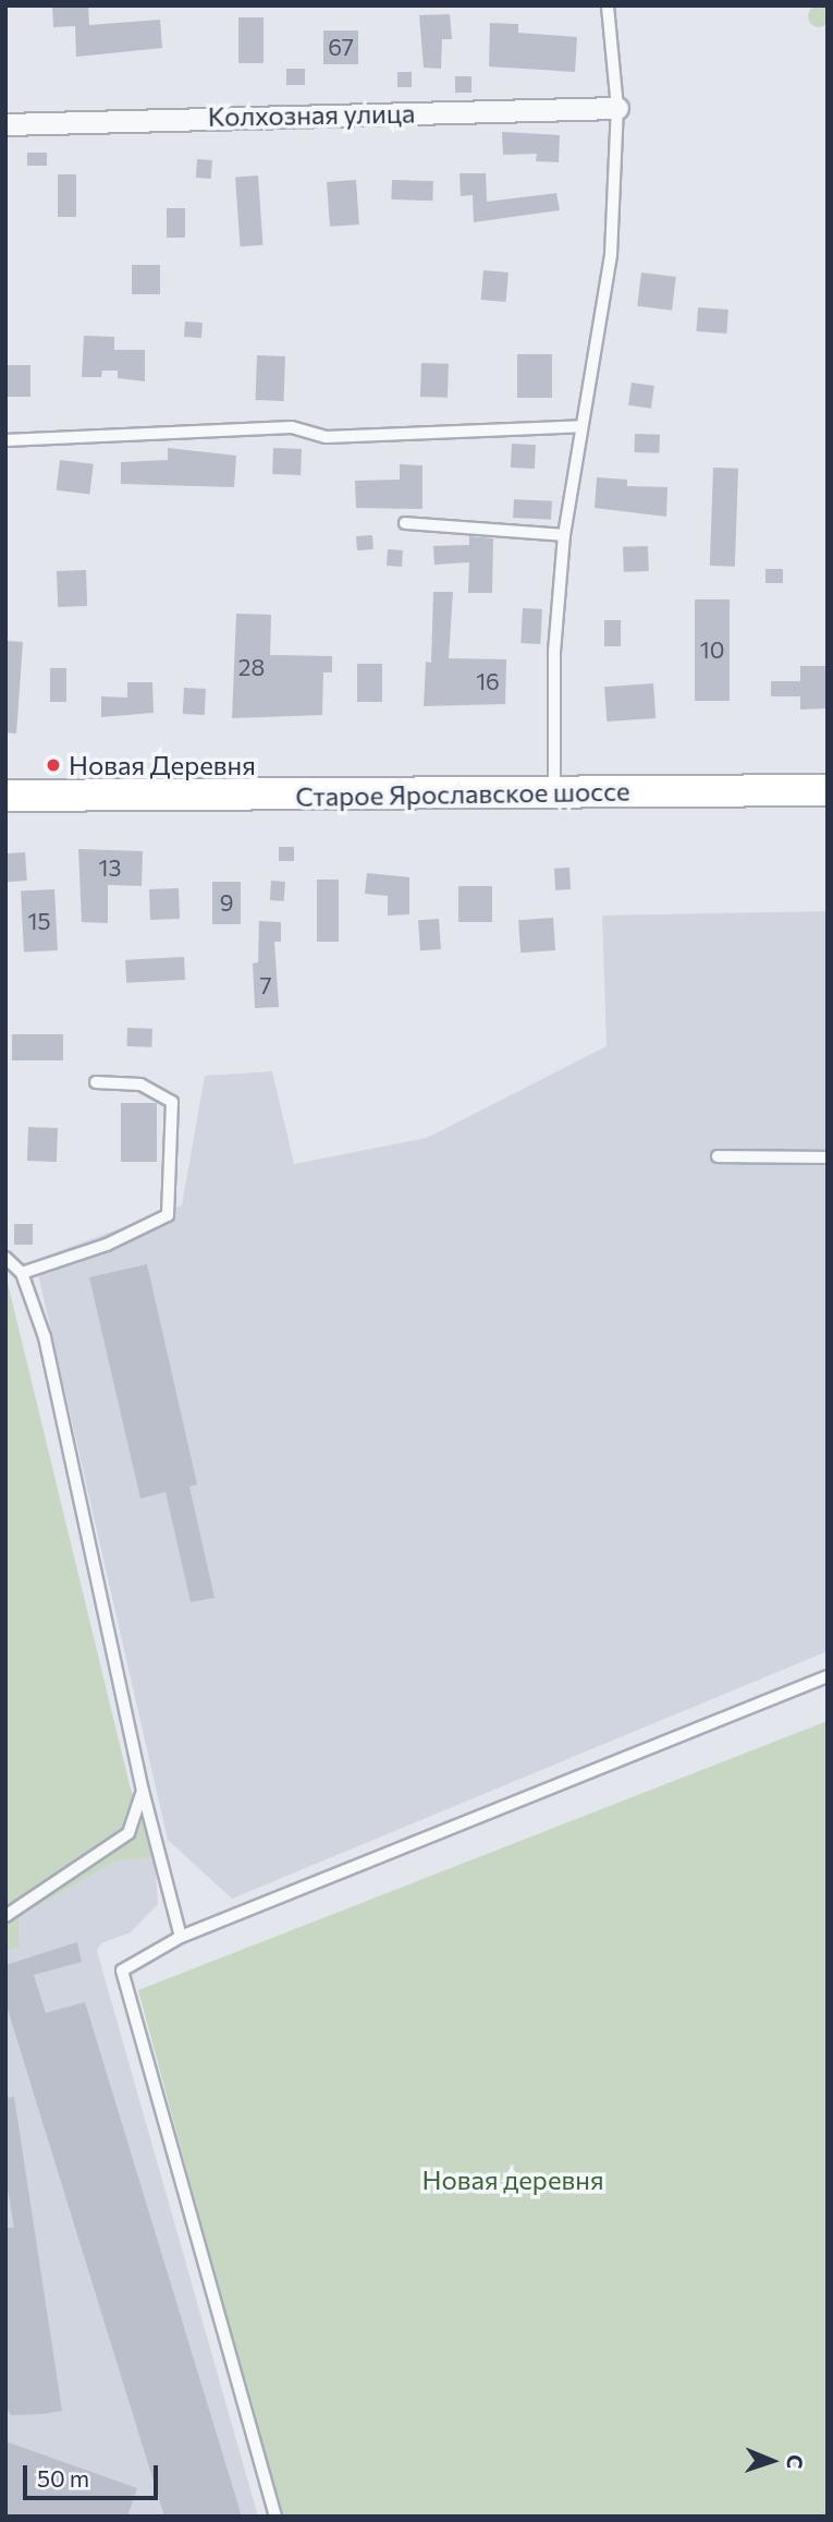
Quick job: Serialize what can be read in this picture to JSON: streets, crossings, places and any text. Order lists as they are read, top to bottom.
{
  "streets": {
    "main road": ["Старое Ярославское шоссе"],
    "street": ["Колхозная улица"]
  },
  "parks": ["Новая деревня"],
  "places": ["Новая Деревня"],
  "house_numbers": [
    "67",
    "10",
    "28",
    "16",
    "13",
    "9",
    "15",
    "7"
  ],
  "scale_bar": "50 m",
  "north": "right"
}
